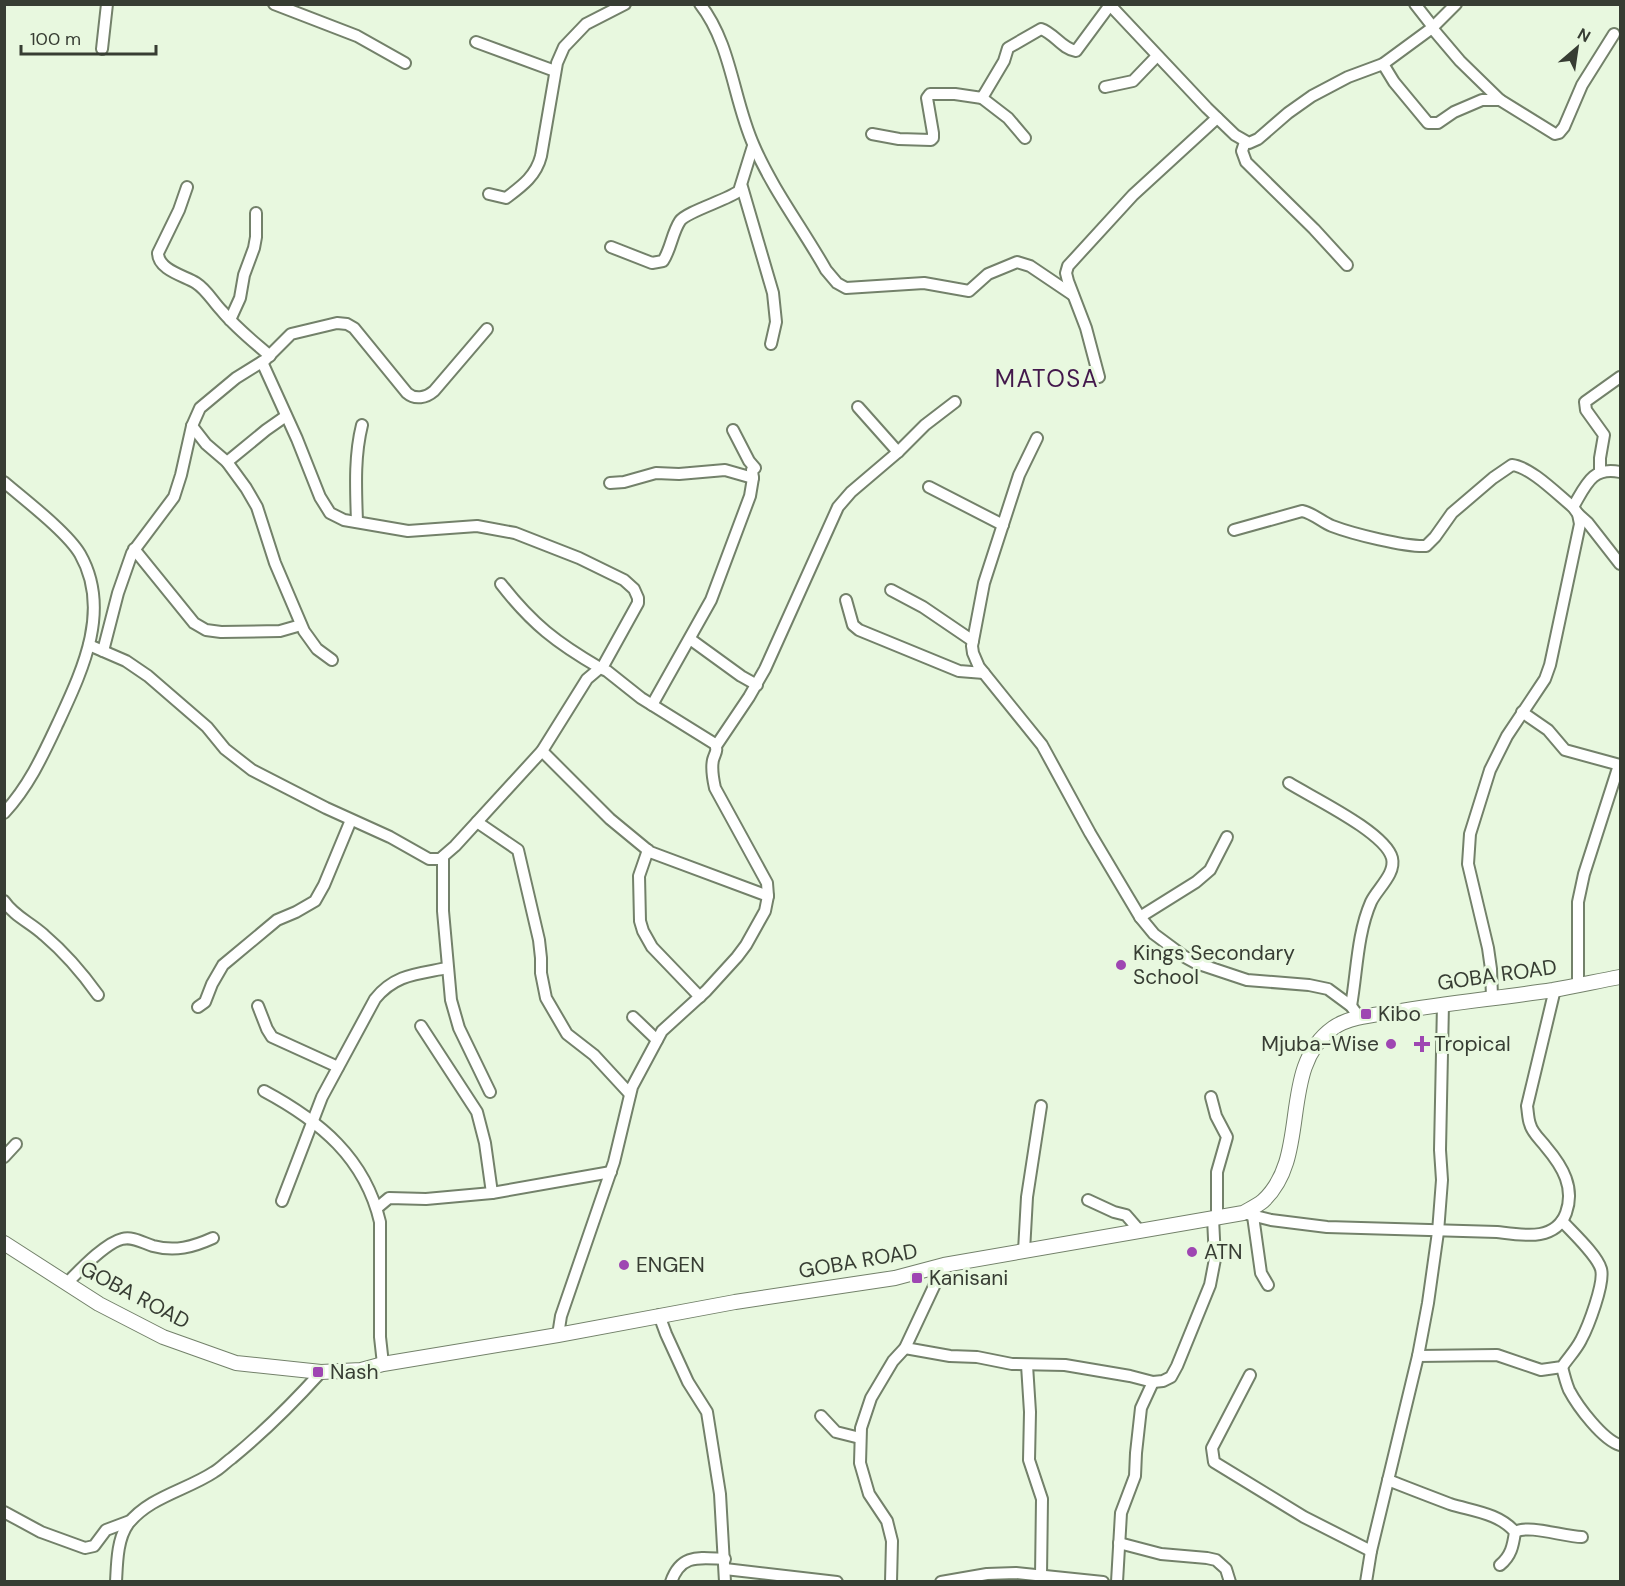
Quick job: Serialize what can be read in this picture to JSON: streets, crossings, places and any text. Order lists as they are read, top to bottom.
{
  "streets": {
    "main road": ["GOBA ROAD"]
  },
  "districts": ["MATOSA"],
  "places": {
    "other": [
      "Kings Secondary School",
      "Mjuba-Wise",
      "ATN",
      "ENGEN"
    ],
    "transit": ["Kibo", "Kanisani", "Nash"],
    "health": ["Tropical"]
  },
  "scale_bar": "100 m",
  "north": "top right"
}
